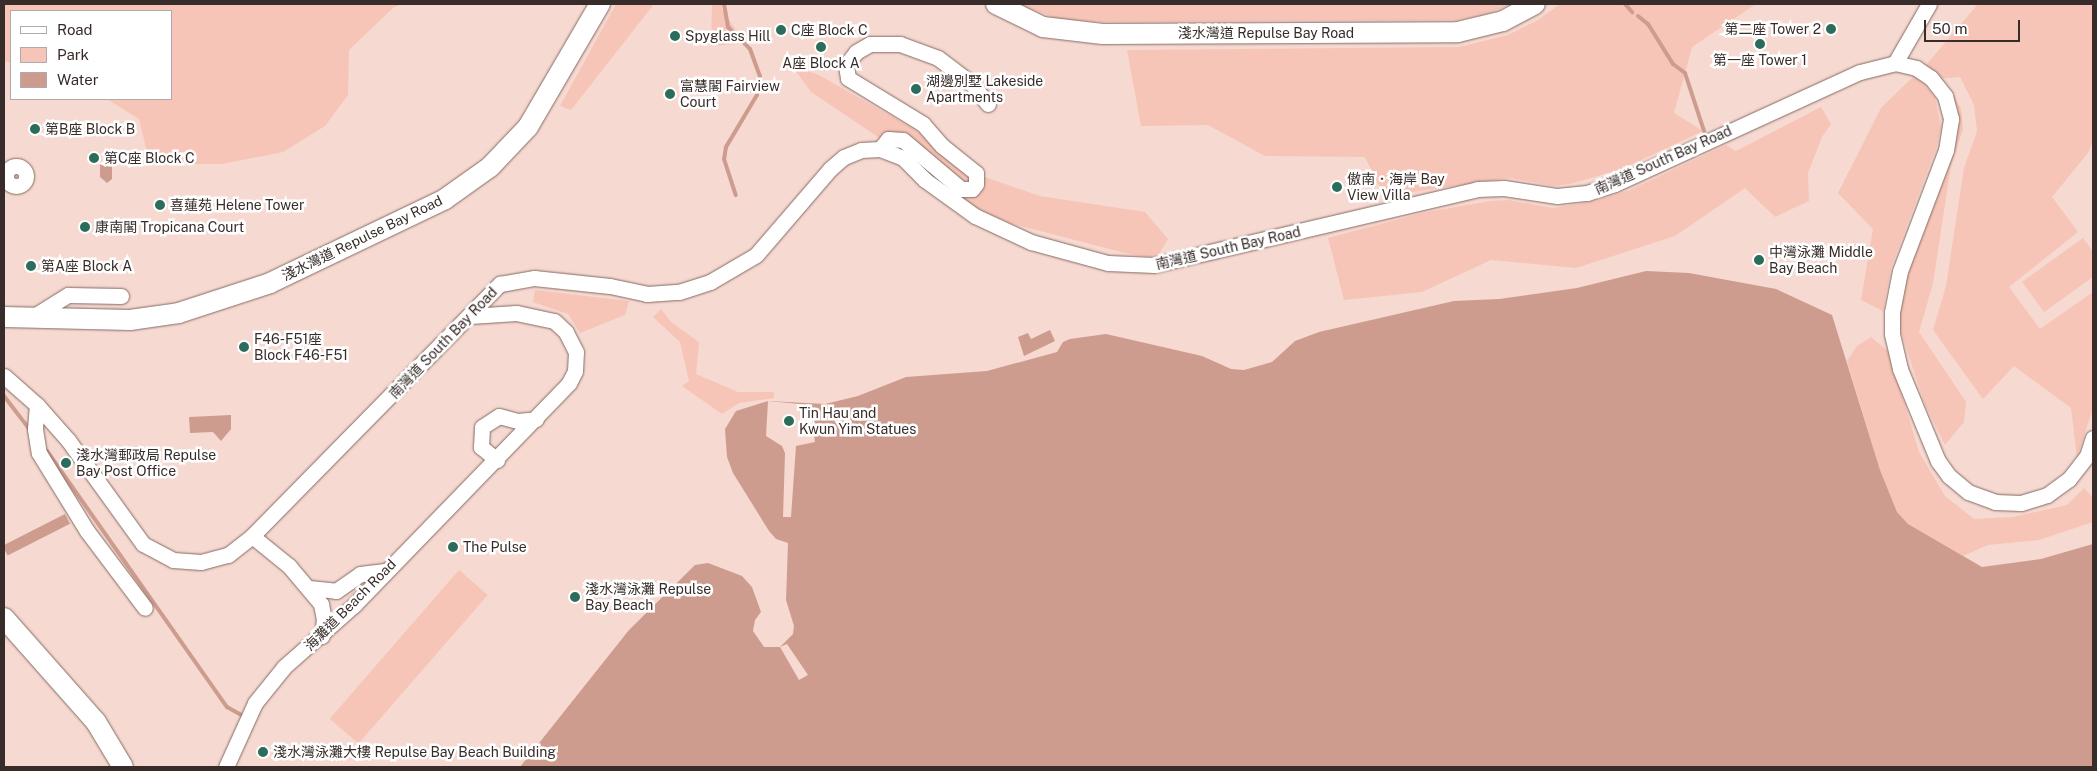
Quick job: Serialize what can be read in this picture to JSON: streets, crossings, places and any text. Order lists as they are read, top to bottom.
{
  "streets": {
    "main road": ["淺水灣道 Repulse Bay Road"],
    "street": ["南灣道 South Bay Road", "海灘道 Beach Road"]
  },
  "crossings": [
    ["南灣道 South Bay Road", "海灘道 Beach Road"]
  ],
  "places": [
    "第二座 Tower 2",
    "C座 Block C",
    "Spyglass Hill",
    "第一座 Tower 1",
    "A座 Block A",
    "湖邊別墅 Lakeside Apartments",
    "富慧閣 Fairview Court",
    "第B座 Block B",
    "第C座 Block C",
    "傲南．海岸 Bay View Villa",
    "喜蓮苑 Helene Tower",
    "康南閣 Tropicana Court",
    "中灣泳灘 Middle Bay Beach",
    "第A座 Block A",
    "F46-F51座 Block F46-F51",
    "Tin Hau and Kwun Yim Statues",
    "淺水灣郵政局 Repulse Bay Post Office",
    "The Pulse",
    "淺水灣泳灘 Repulse Bay Beach",
    "淺水灣泳灘大樓 Repulse Bay Beach Building"
  ],
  "legend": ["Road", "Park", "Water"],
  "scale_bar": "50 m"
}
